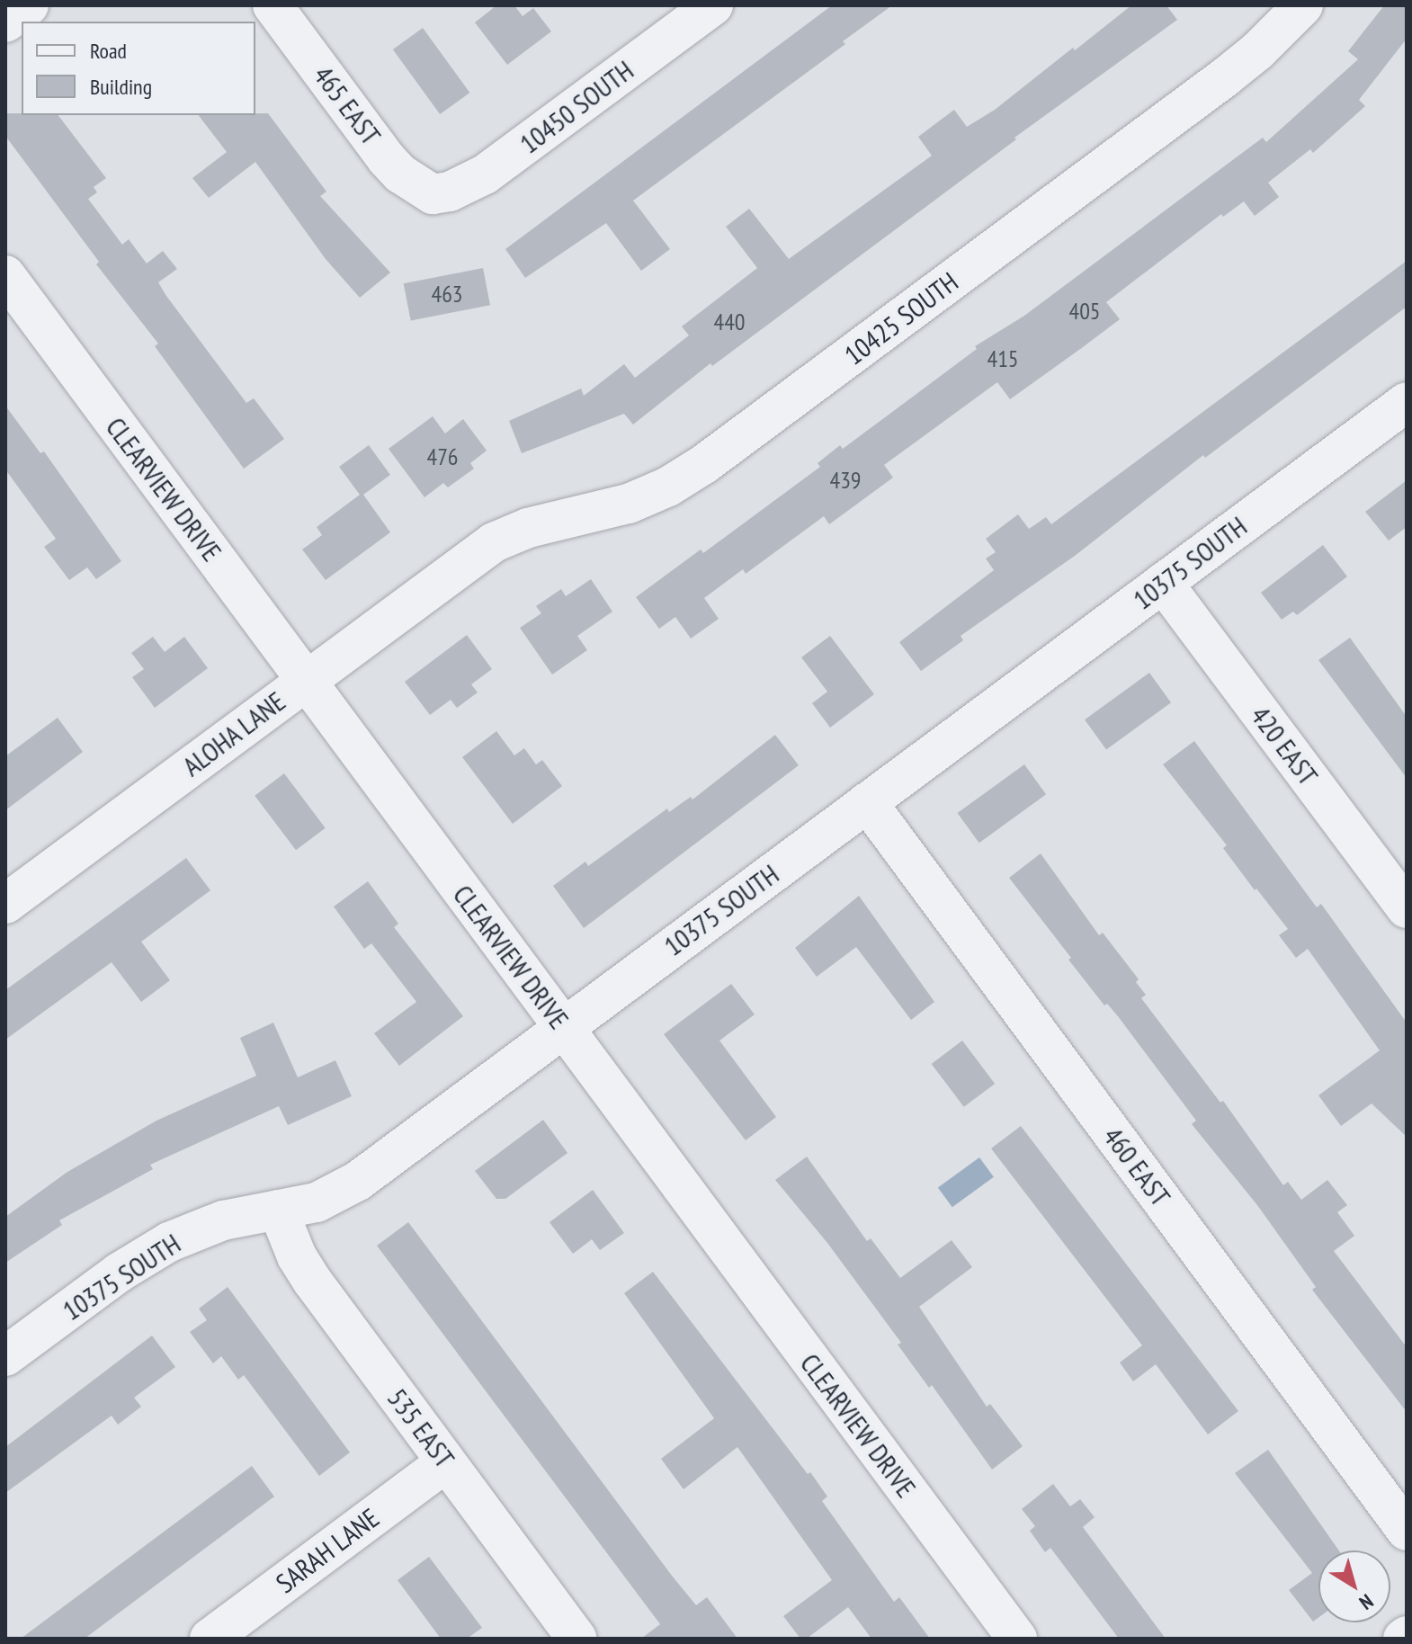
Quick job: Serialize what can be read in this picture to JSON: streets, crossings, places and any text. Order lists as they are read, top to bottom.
{
  "streets": {
    "street": [
      "465 EAST",
      "10450 SOUTH",
      "10425 SOUTH",
      "CLEARVIEW DRIVE",
      "10375 SOUTH",
      "ALOHA LANE",
      "420 EAST",
      "460 EAST",
      "535 EAST",
      "SARAH LANE"
    ]
  },
  "crossings": [
    ["465 EAST", "10450 SOUTH"],
    ["10425 SOUTH", "ALOHA LANE"],
    ["CLEARVIEW DRIVE", "10375 SOUTH"],
    ["CLEARVIEW DRIVE", "ALOHA LANE"],
    ["10375 SOUTH", "420 EAST"],
    ["10375 SOUTH", "460 EAST"],
    ["10375 SOUTH", "535 EAST"],
    ["535 EAST", "SARAH LANE"]
  ],
  "house_numbers": [
    "463",
    "405",
    "440",
    "415",
    "476",
    "439"
  ],
  "legend": ["Road", "Building"],
  "north": "bottom right"
}
